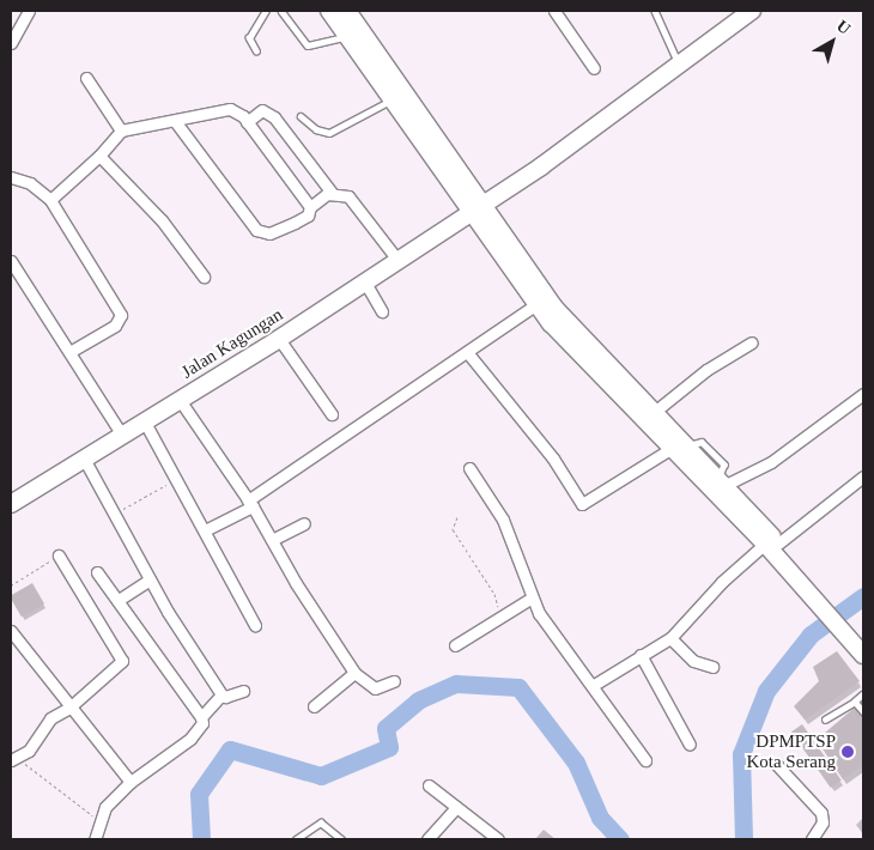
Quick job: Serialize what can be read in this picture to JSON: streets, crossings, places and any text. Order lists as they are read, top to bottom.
{
  "streets": {
    "main road": ["Jalan Kagungan"]
  },
  "places": ["DPMPTSP Kota Serang"],
  "north": "top right"
}
